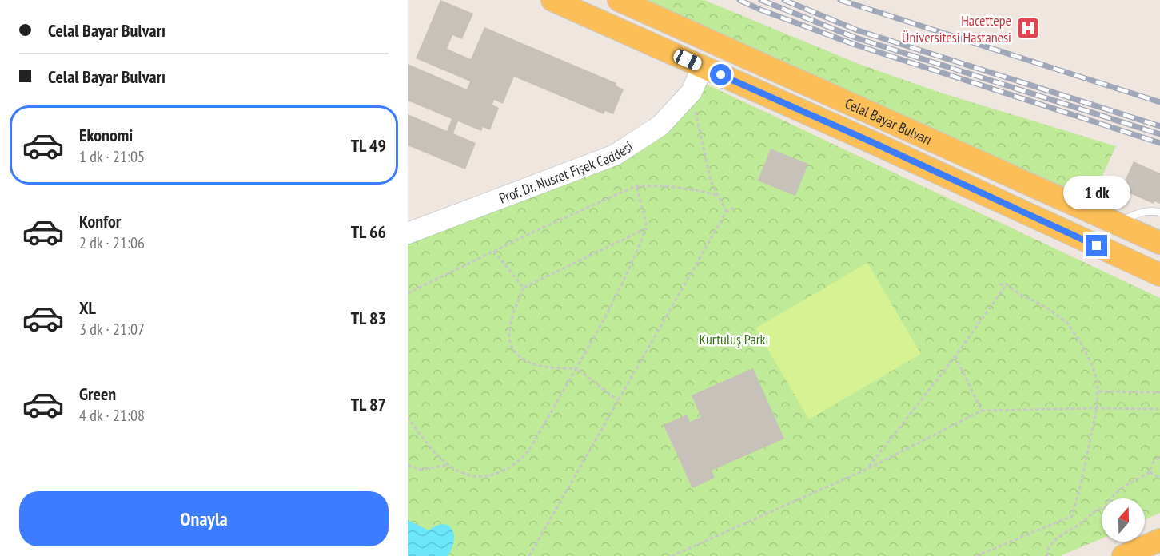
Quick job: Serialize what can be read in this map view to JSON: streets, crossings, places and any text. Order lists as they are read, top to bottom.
{
  "streets": {
    "main road": ["Celal Bayar Bulvarı", "Prof. Dr. Nusret Fişek Caddesi"]
  },
  "parks": ["Kurtuluş Parkı"],
  "places": {
    "hospital": ["Hacettepe Üniversitesi Hastanesi"]
  },
  "north": "top",
  "page": {
    "banner": ["Celal Bayar Bulvarı", "Celal Bayar Bulvarı"],
    "list": [
      {
        "name": "Ekonomi",
        "note": "1 dk · 21:05",
        "value": "TL 49"
      },
      {
        "name": "Konfor",
        "note": "2 dk · 21:06",
        "value": "TL 66"
      },
      {
        "name": "XL",
        "note": "3 dk · 21:07",
        "value": "TL 83"
      },
      {
        "name": "Green",
        "note": "4 dk · 21:08",
        "value": "TL 87"
      }
    ],
    "bubble": "1 dk",
    "buttons": "Onayla"
  }
}
